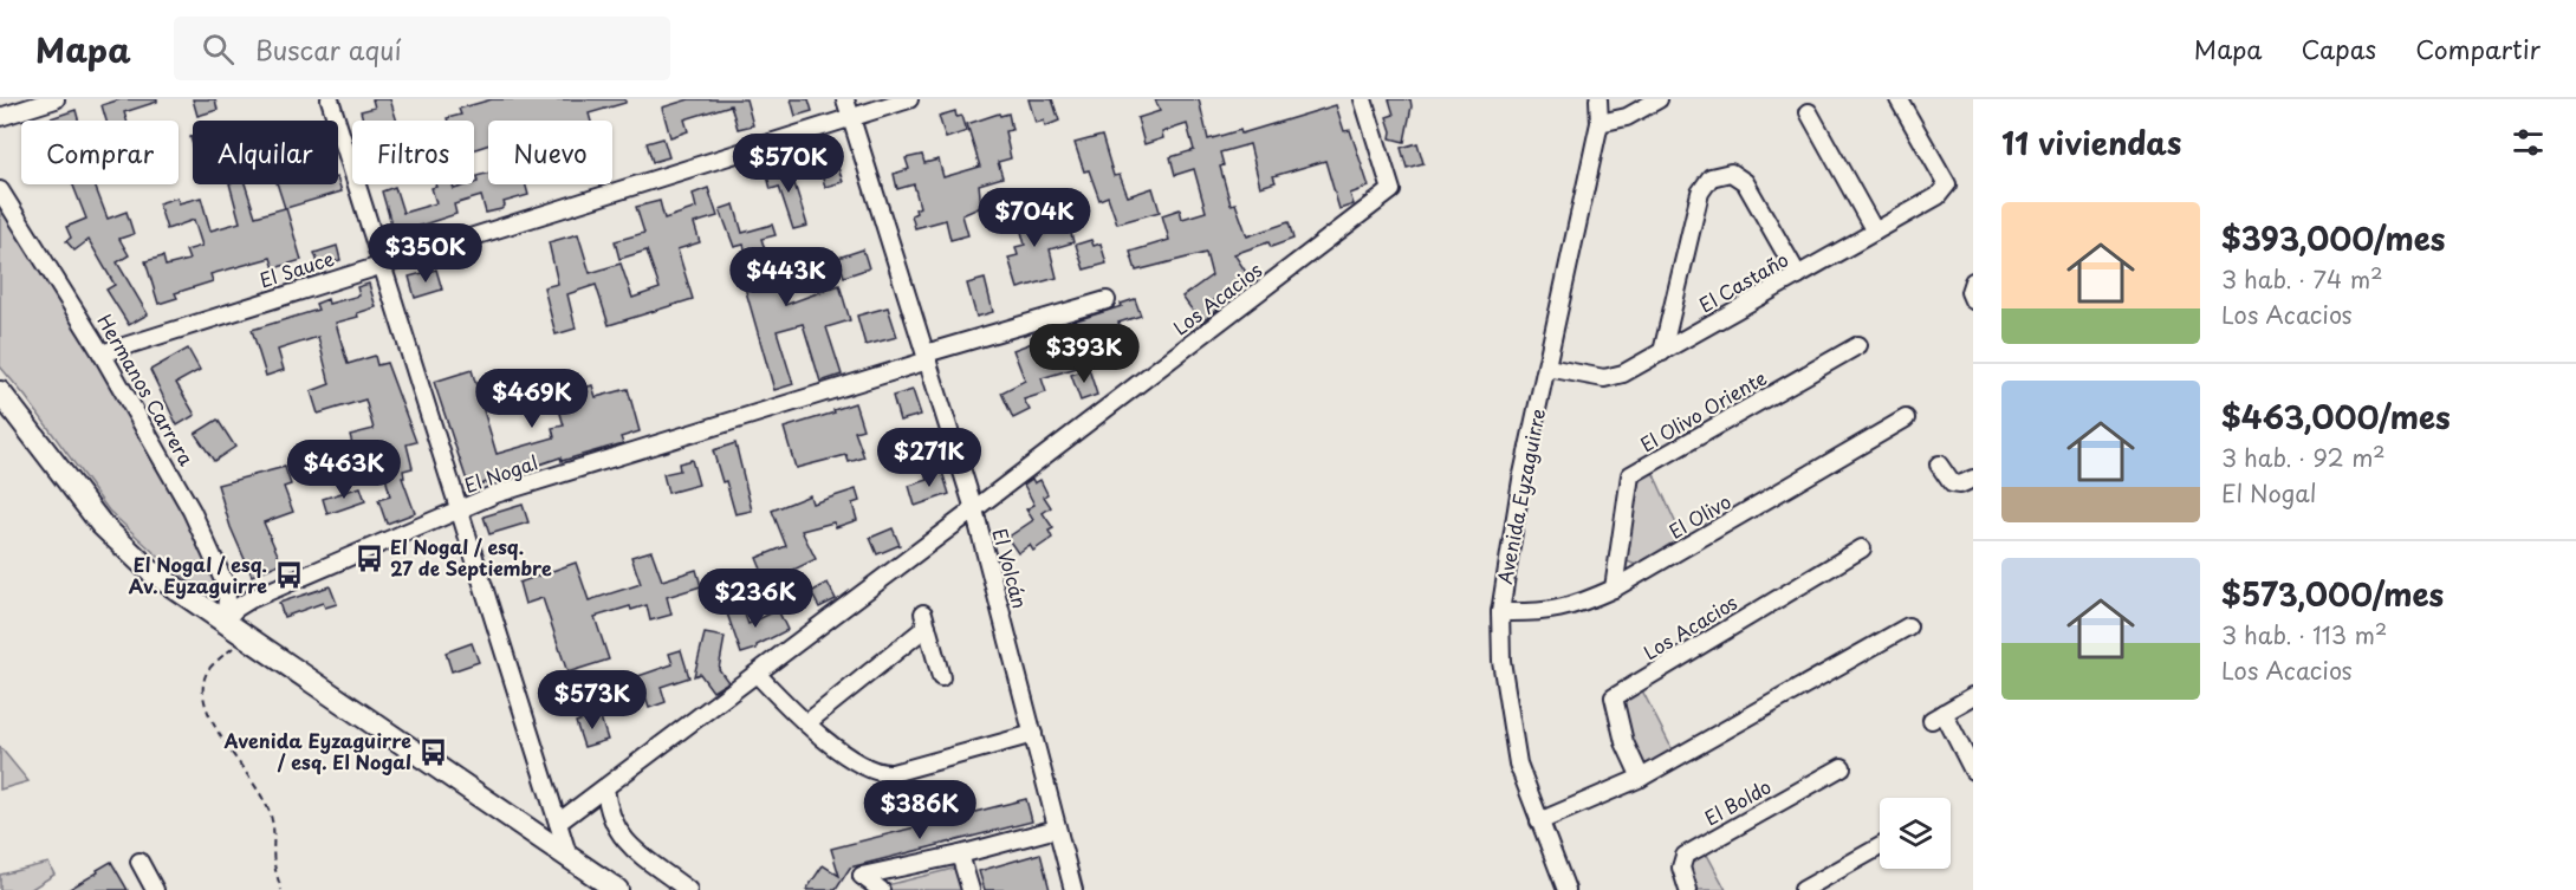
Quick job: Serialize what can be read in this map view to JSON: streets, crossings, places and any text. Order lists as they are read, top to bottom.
{
  "streets": {
    "street": [
      "El Sauce",
      "El Castaño",
      "Los Acacios",
      "Hermanos Carrera",
      "El Olivo Oriente",
      "El Nogal",
      "Avenida Eyzaguirre",
      "El Olivo",
      "El Volcán",
      "El Boldo"
    ]
  },
  "crossings": [
    ["El Sauce", "Hermanos Carrera"],
    ["El Sauce", "El Volcán"],
    ["El Castaño", "Avenida Eyzaguirre"],
    ["Los Acacios", "El Volcán"],
    ["Hermanos Carrera", "El Nogal"],
    ["El Olivo Oriente", "El Olivo"],
    ["El Nogal", "El Volcán"],
    ["Avenida Eyzaguirre", "El Olivo"]
  ],
  "places": {
    "bus stop": ["El Nogal / esq. 27 de Septiembre", "El Nogal / esq. Av. Eyzaguirre", "Avenida Eyzaguirre / esq. El Nogal"]
  },
  "page": {
    "header": "Mapa",
    "search": "Buscar aquí",
    "nav": ["Mapa", "Capas", "Compartir"],
    "heading": "11 viviendas",
    "chip": [
      "Comprar",
      "Alquilar",
      "Filtros",
      "Nuevo"
    ],
    "price": [
      "$570K",
      "$704K",
      "$350K",
      "$443K",
      "$393K",
      "$469K",
      "$271K",
      "$463K",
      "$236K",
      "$573K",
      "$386K"
    ],
    "list": [
      {
        "name": "$393,000/mes",
        "note": "3 hab. · 74 m² · Los Acacios"
      },
      {
        "name": "$463,000/mes",
        "note": "3 hab. · 92 m² · El Nogal"
      },
      {
        "name": "$573,000/mes",
        "note": "3 hab. · 113 m² · Los Acacios"
      }
    ]
  }
}
